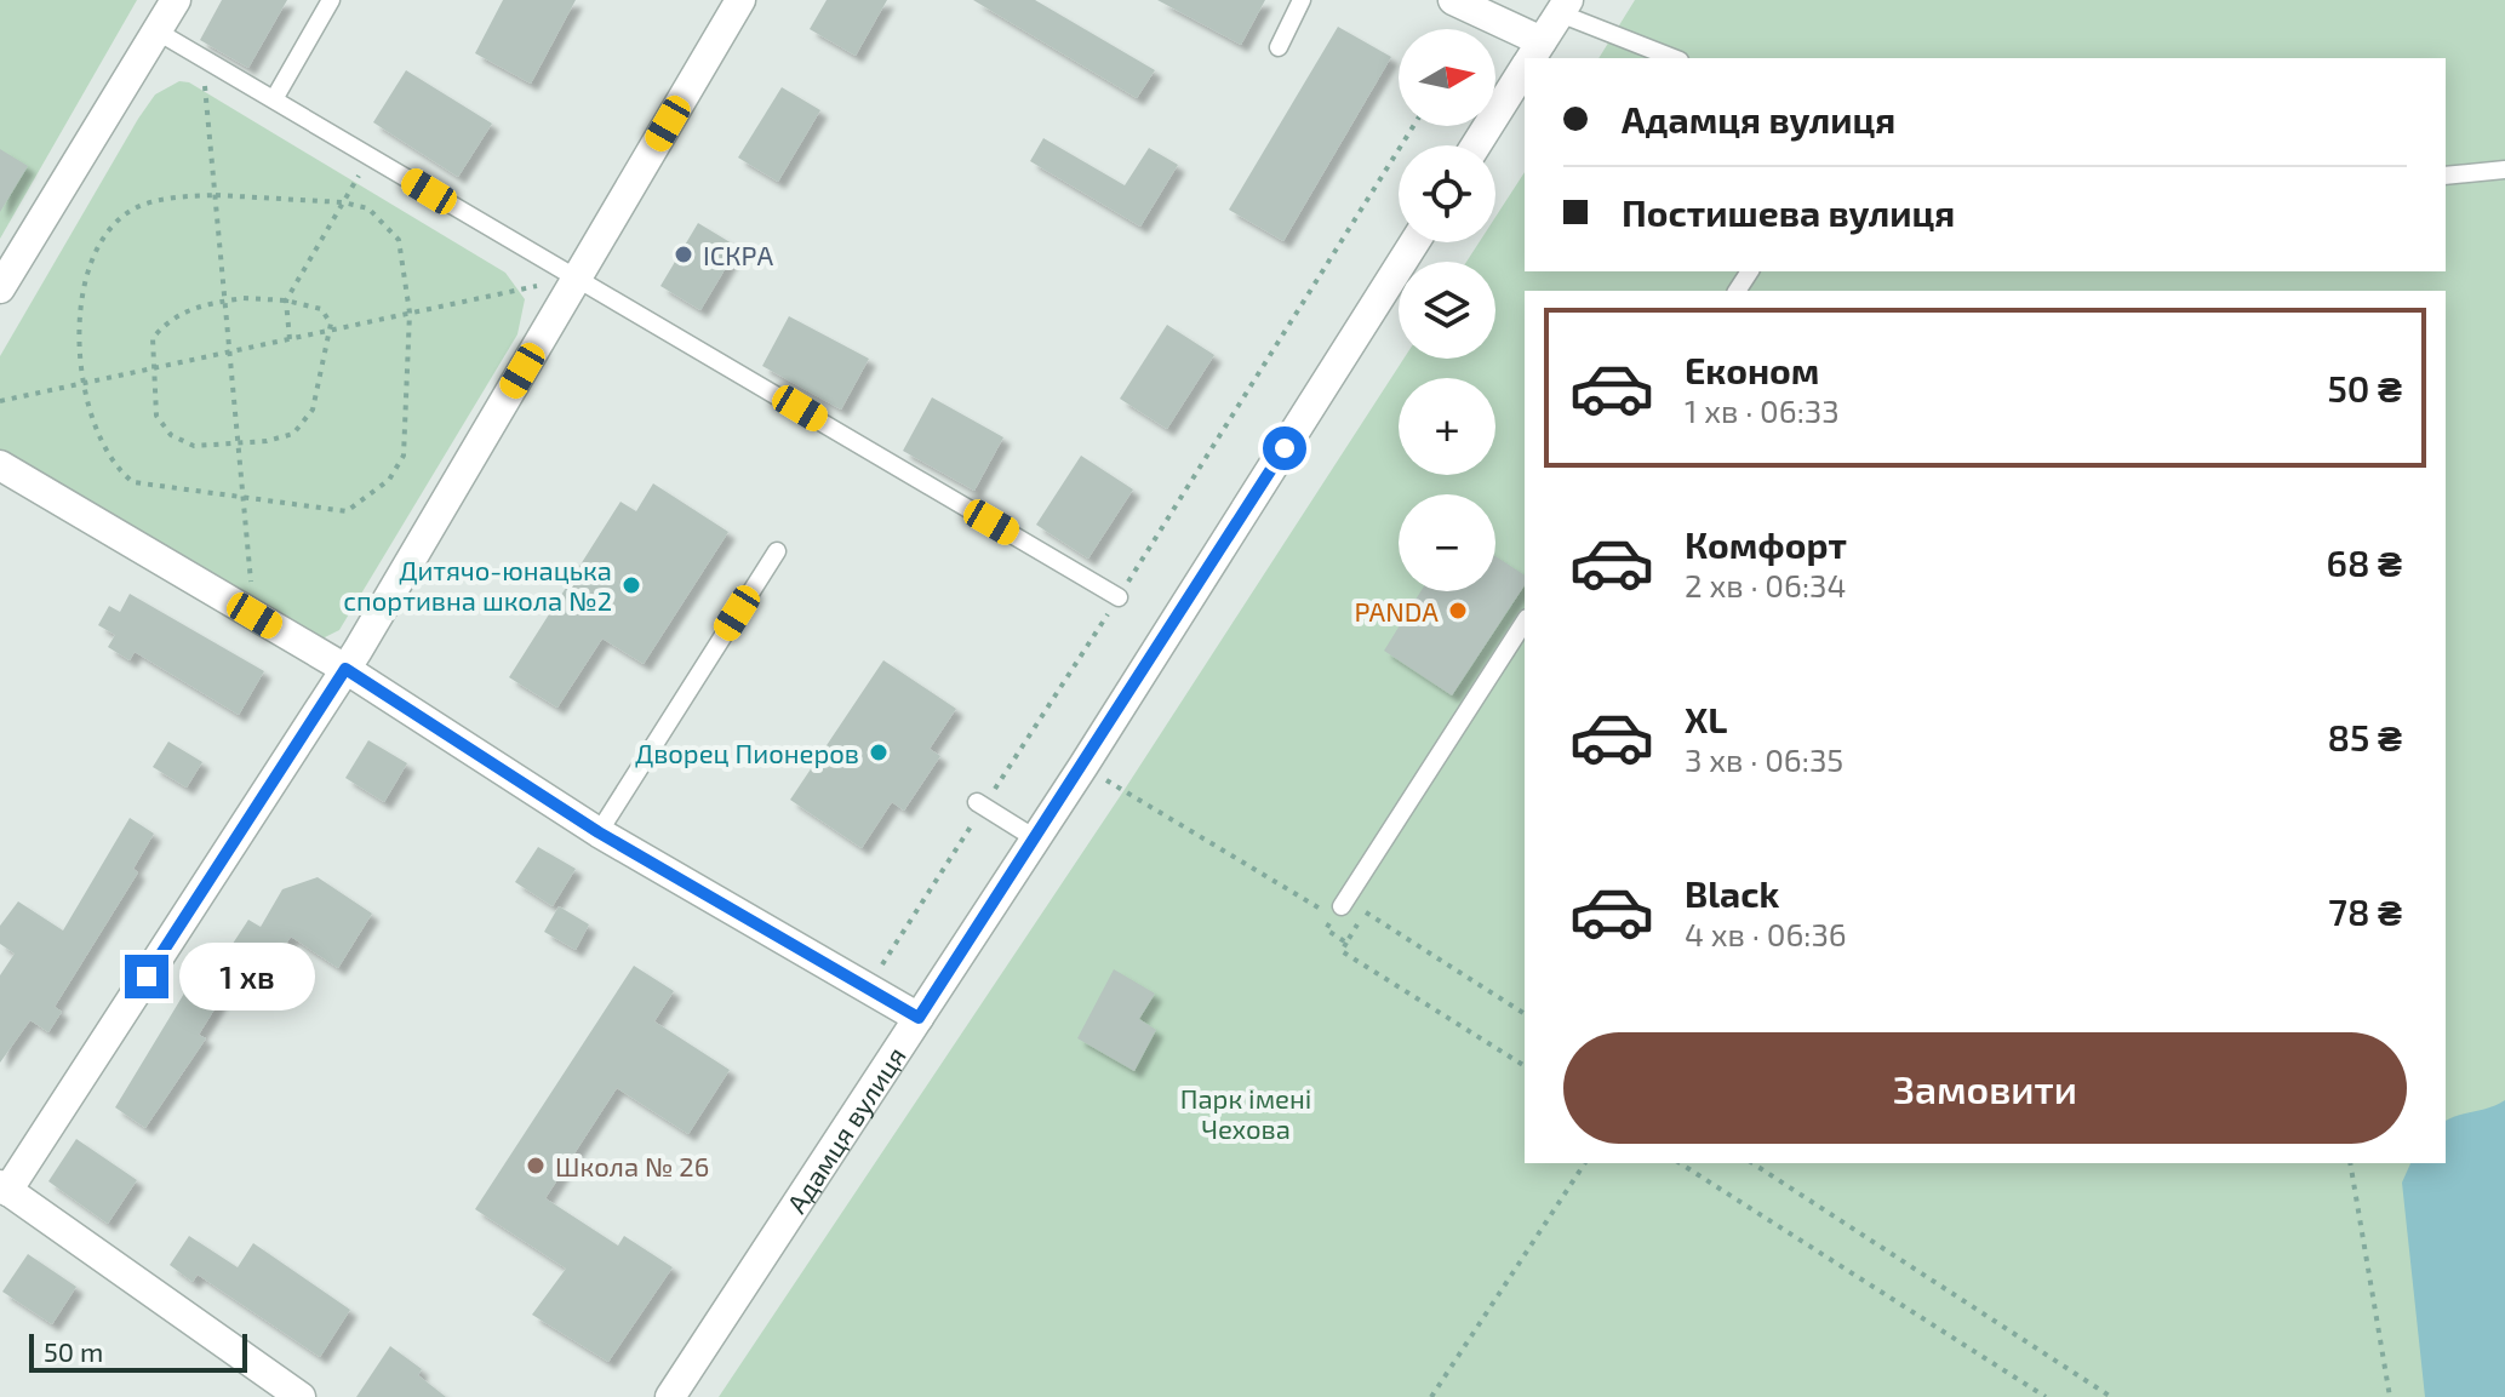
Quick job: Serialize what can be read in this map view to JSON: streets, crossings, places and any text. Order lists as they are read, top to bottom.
{
  "streets": {
    "street": ["Адамця вулиця"]
  },
  "parks": ["Парк імені Чехова"],
  "places": [
    "ІСКРА",
    "Дитячо-юнацька спортивна школа №2",
    "PANDA",
    "Дворец Пионеров",
    "Школа № 26"
  ],
  "scale_bar": "50 m",
  "north": "right",
  "page": {
    "map_buttons": ["+", "−"],
    "banner": ["Адамця вулиця", "Постишева вулиця"],
    "list": [
      {
        "name": "Економ",
        "note": "1 хв · 06:33",
        "value": "50 ₴"
      },
      {
        "name": "Комфорт",
        "note": "2 хв · 06:34",
        "value": "68 ₴"
      },
      {
        "name": "XL",
        "note": "3 хв · 06:35",
        "value": "85 ₴"
      },
      {
        "name": "Black",
        "note": "4 хв · 06:36",
        "value": "78 ₴"
      }
    ],
    "bubble": "1 хв",
    "buttons": "Замовити",
    "scale": "50 m"
  }
}
